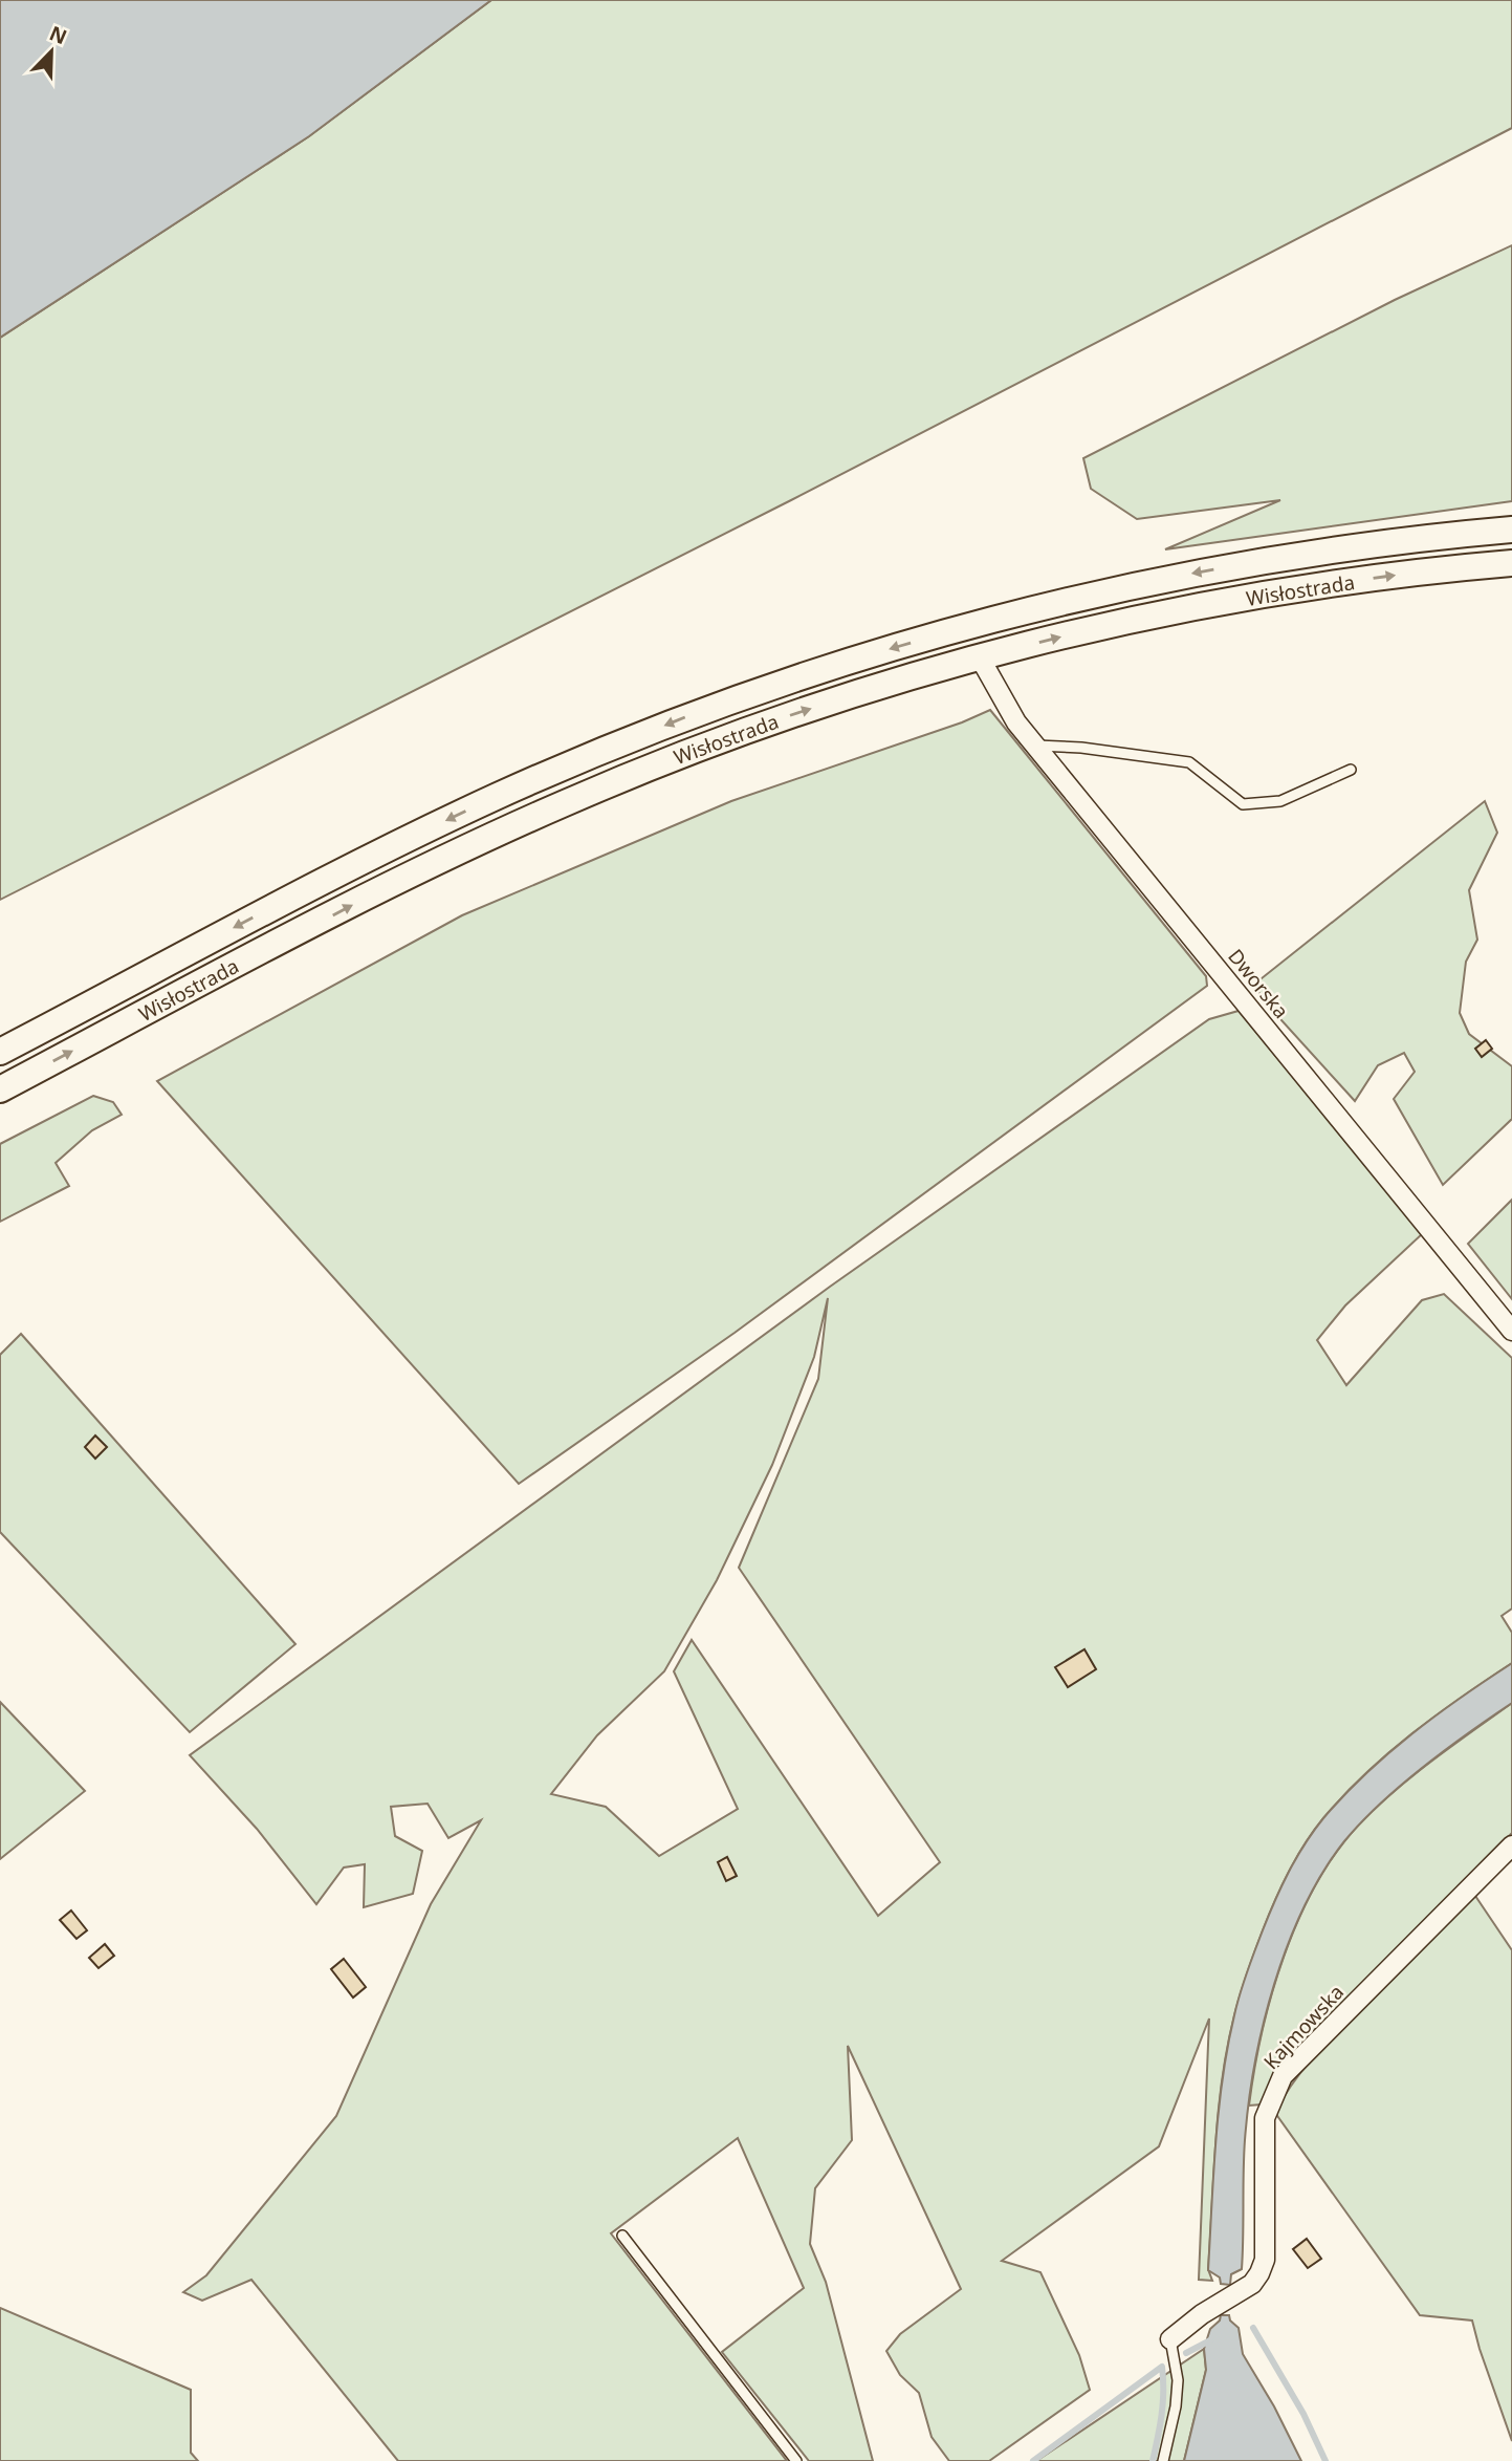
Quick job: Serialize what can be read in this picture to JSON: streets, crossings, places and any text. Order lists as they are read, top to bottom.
{
  "streets": {
    "main road": ["Wisłostrada"],
    "street": ["Dworska", "Kajmowska"]
  },
  "crossings": [
    ["Wisłostrada", "Dworska"]
  ],
  "north": "top right"
}
